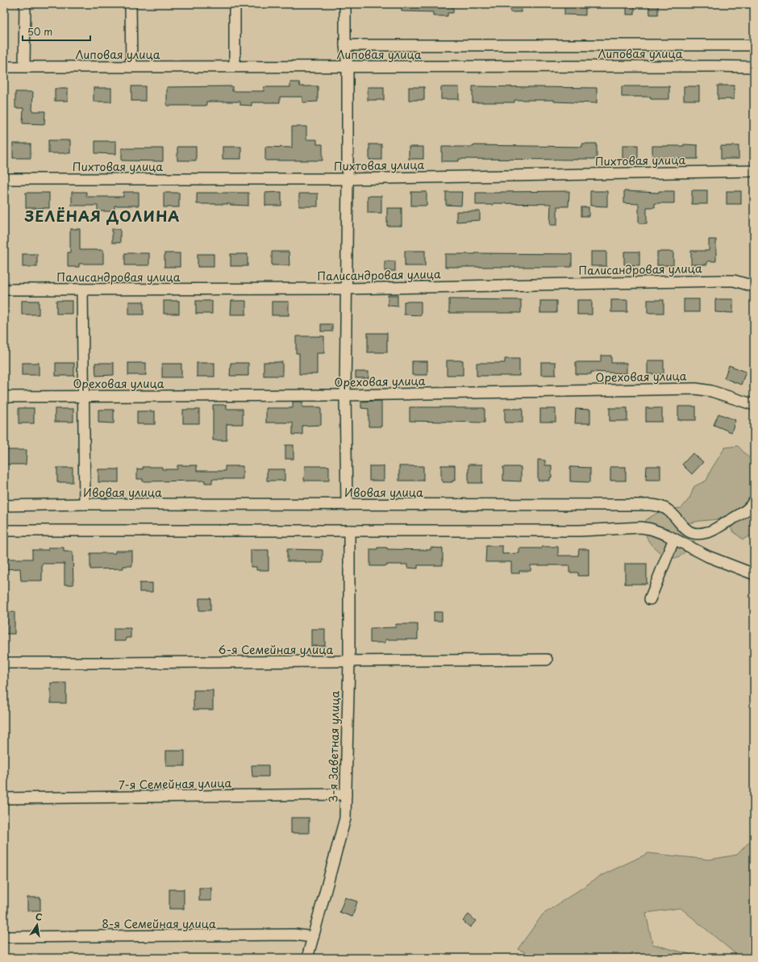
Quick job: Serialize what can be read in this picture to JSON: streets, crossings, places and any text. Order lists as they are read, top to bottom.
{
  "streets": {
    "street": [
      "Липовая улица",
      "Пихтовая улица",
      "Палисандровая улица",
      "Ореховая улица",
      "Ивовая улица",
      "6-я Семейная улица",
      "3-я Заветная улица",
      "7-я Семейная улица",
      "8-я Семейная улица"
    ]
  },
  "crossings": [
    ["6-я Семейная улица", "3-я Заветная улица"],
    ["3-я Заветная улица", "7-я Семейная улица"],
    ["3-я Заветная улица", "8-я Семейная улица"]
  ],
  "districts": ["ЗЕЛЁНАЯ ДОЛИНА"],
  "scale_bar": "50 m",
  "north": "top"
}
